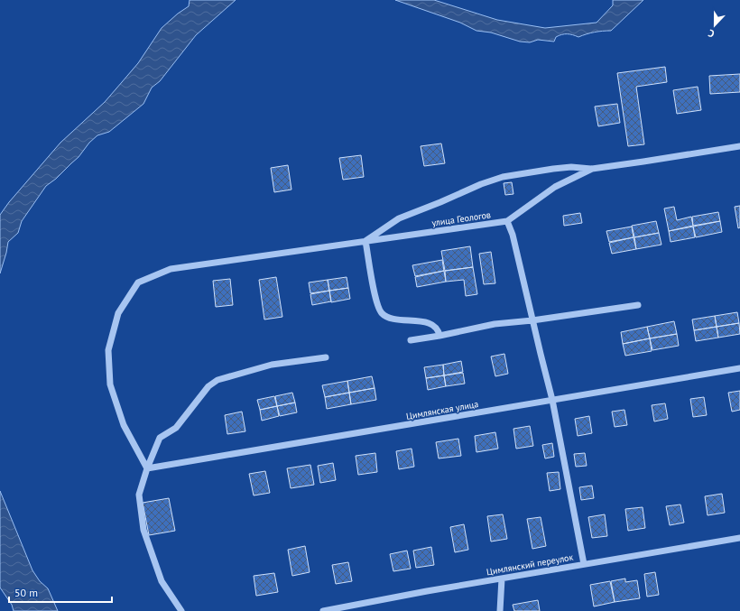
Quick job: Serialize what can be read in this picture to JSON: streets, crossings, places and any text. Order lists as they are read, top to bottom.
{
  "streets": {
    "street": ["улица Геологов", "Цимлянская улица", "Цимлянский переулок"]
  },
  "crossings": [
    ["улица Геологов", "Цимлянская улица"]
  ],
  "scale_bar": "50 m",
  "north": "bottom"
}
